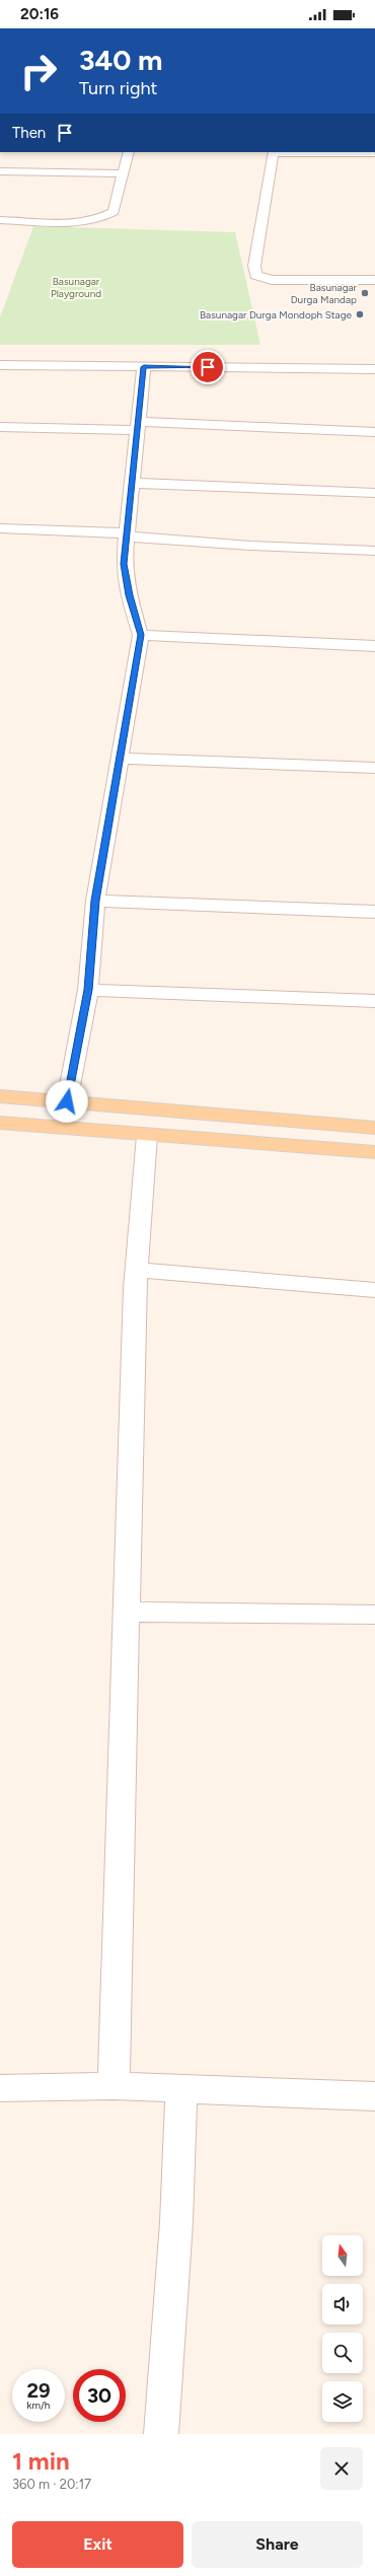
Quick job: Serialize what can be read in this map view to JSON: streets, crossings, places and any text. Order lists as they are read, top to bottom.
{
  "parks": ["Basunagar Playground"],
  "places": ["Basunagar Durga Mandap", "Basunagar Durga Mondoph Stage"],
  "north": "top",
  "page": {
    "status": "20:16",
    "turn": ["340 m", "Turn right"],
    "then": "Then",
    "speed": "29 km/h",
    "limit": "30",
    "heading": ["1 min", "360 m · 20:17"],
    "buttons": ["Exit", "Share"]
  }
}
